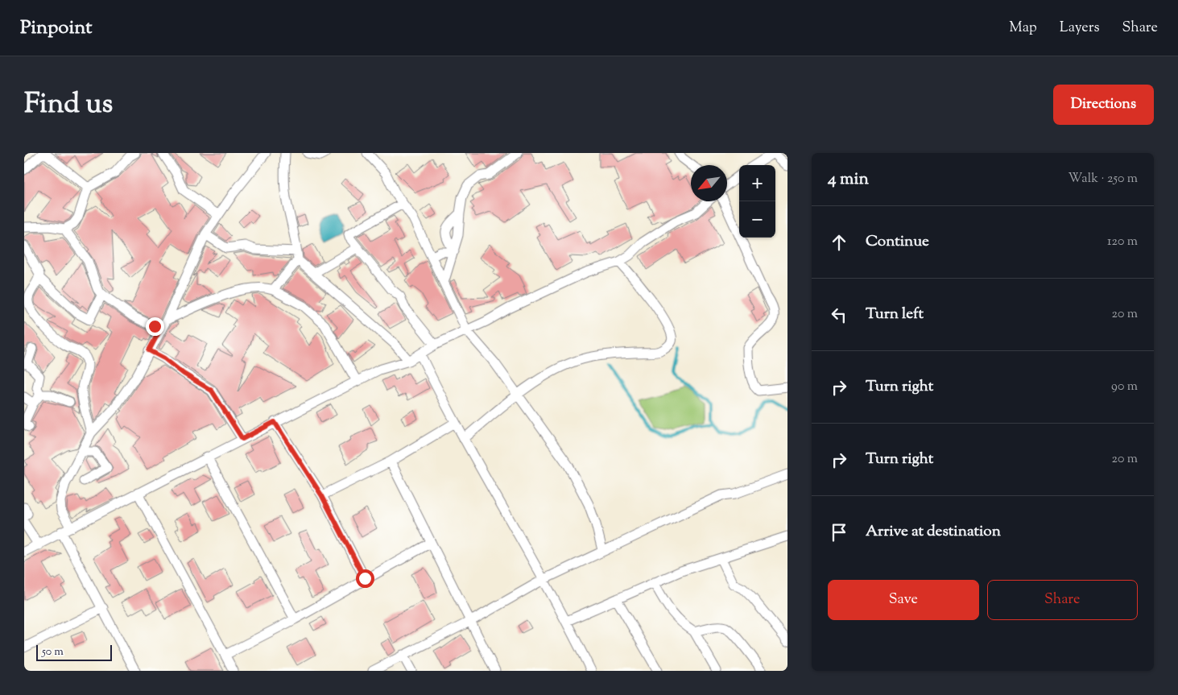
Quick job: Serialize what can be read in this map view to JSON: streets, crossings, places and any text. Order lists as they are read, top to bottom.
{
  "scale_bar": "50 m",
  "north": "bottom left",
  "page": {
    "header": "Pinpoint",
    "nav": ["Map", "Layers", "Share"],
    "title": "Find us",
    "buttons": [
      "Directions",
      ["Save", "Share"]
    ],
    "heading": ["4 min", "Walk · 250 m"],
    "map_buttons": ["+", "−"],
    "list": [
      ["Continue", "120 m"],
      ["Turn left", "20 m"],
      ["Turn right", "90 m"],
      ["Turn right", "20 m"],
      "Arrive at destination"
    ],
    "scale": "50 m"
  }
}
